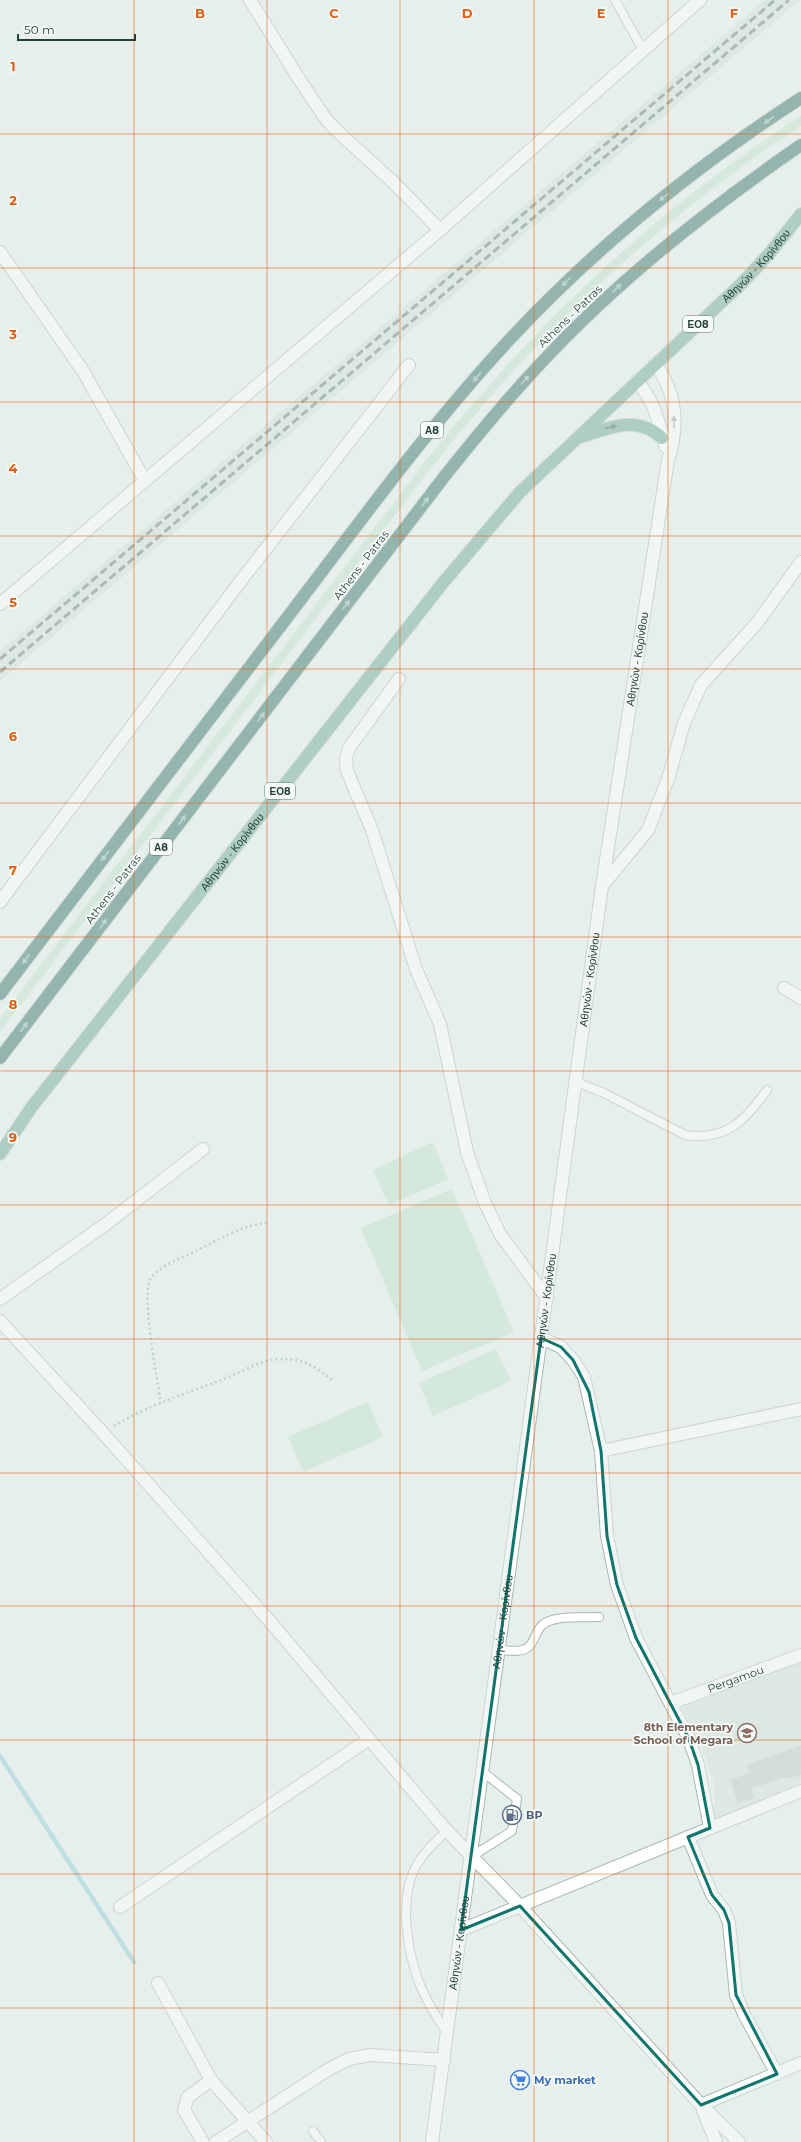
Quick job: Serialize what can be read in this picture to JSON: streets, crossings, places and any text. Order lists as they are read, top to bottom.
{
  "streets": {
    "highway": ["Athens - Patras", "Α8"],
    "main road": ["Αθηνών - Κορίνθου", "ΕΟ8"],
    "street": ["Pergamou"]
  },
  "places": {
    "school or university": ["8th Elementary School of Megara"],
    "fuel station": ["BP"],
    "supermarket": ["My market"]
  },
  "scale_bar": "50 m",
  "grid": {
    "columns": [
      "B",
      "C",
      "D",
      "E",
      "F"
    ],
    "rows": [
      "1",
      "2",
      "3",
      "4",
      "5",
      "6",
      "7",
      "8",
      "9"
    ]
  }
}
